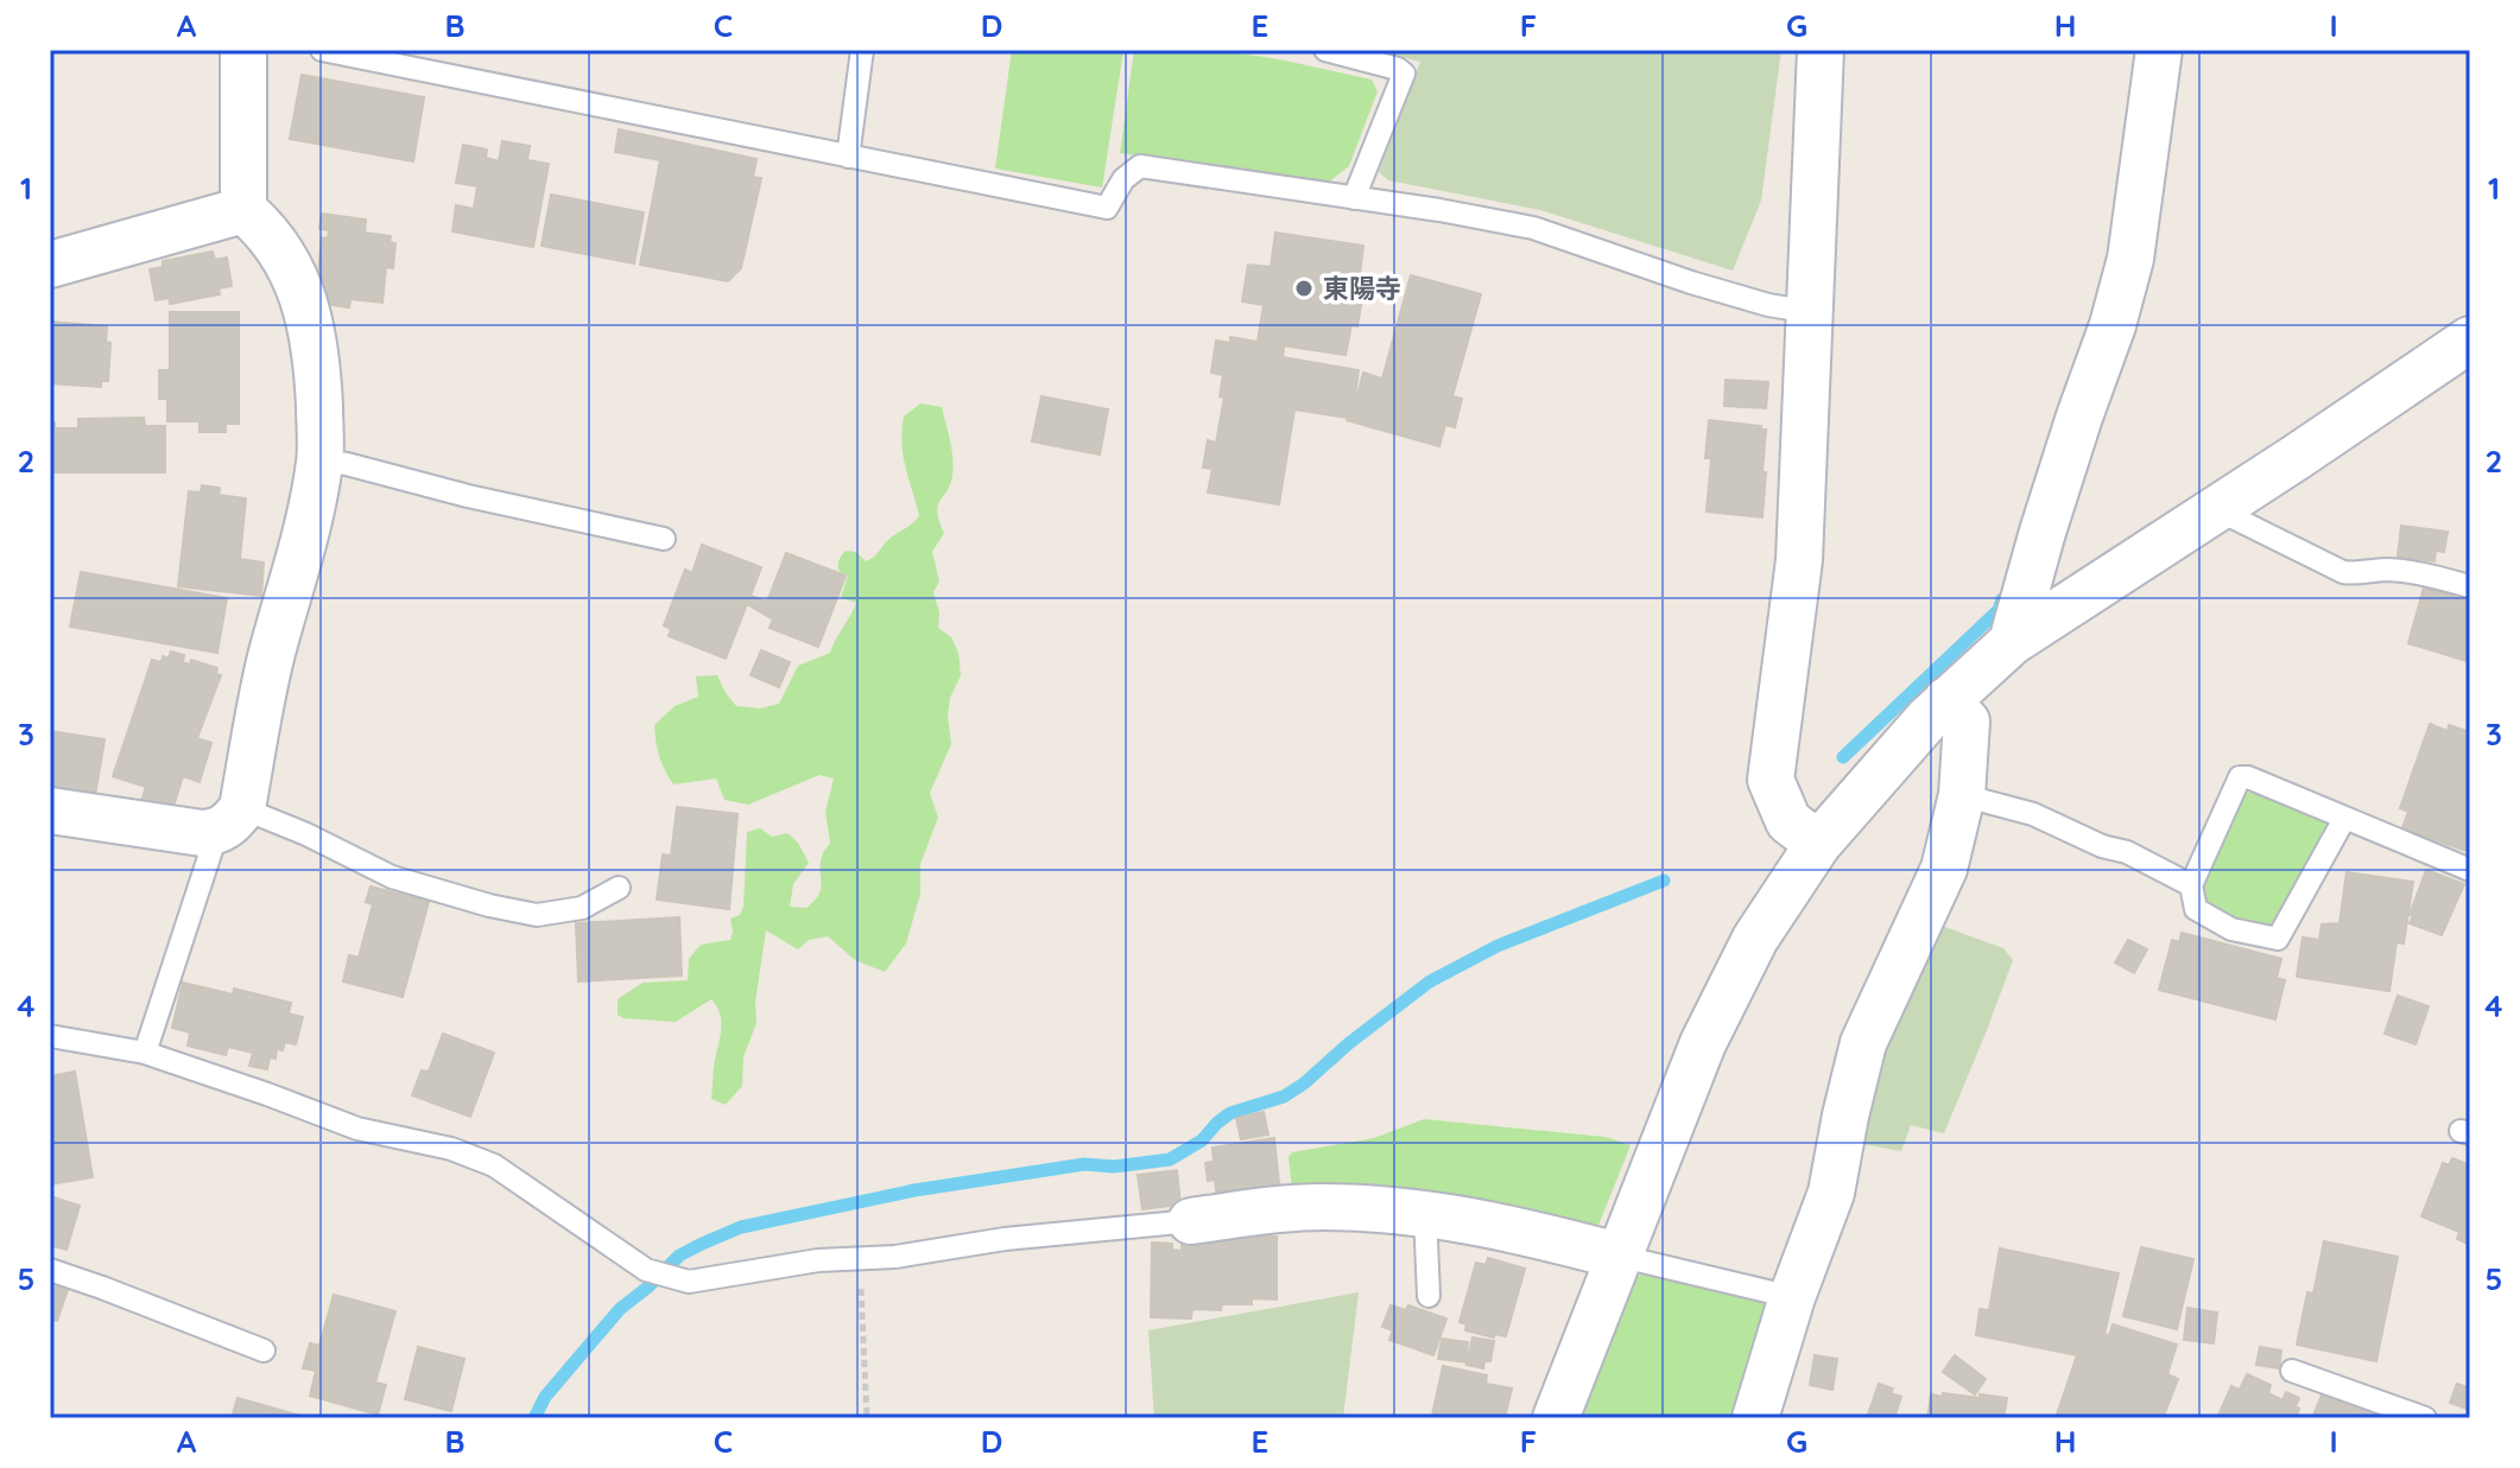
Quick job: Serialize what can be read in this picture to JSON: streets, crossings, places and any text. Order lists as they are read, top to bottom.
{
  "places": ["東陽寺"],
  "grid": {
    "columns": [
      "A",
      "B",
      "C",
      "D",
      "E",
      "F",
      "G",
      "H",
      "I"
    ],
    "rows": [
      "1",
      "2",
      "3",
      "4",
      "5"
    ]
  }
}
